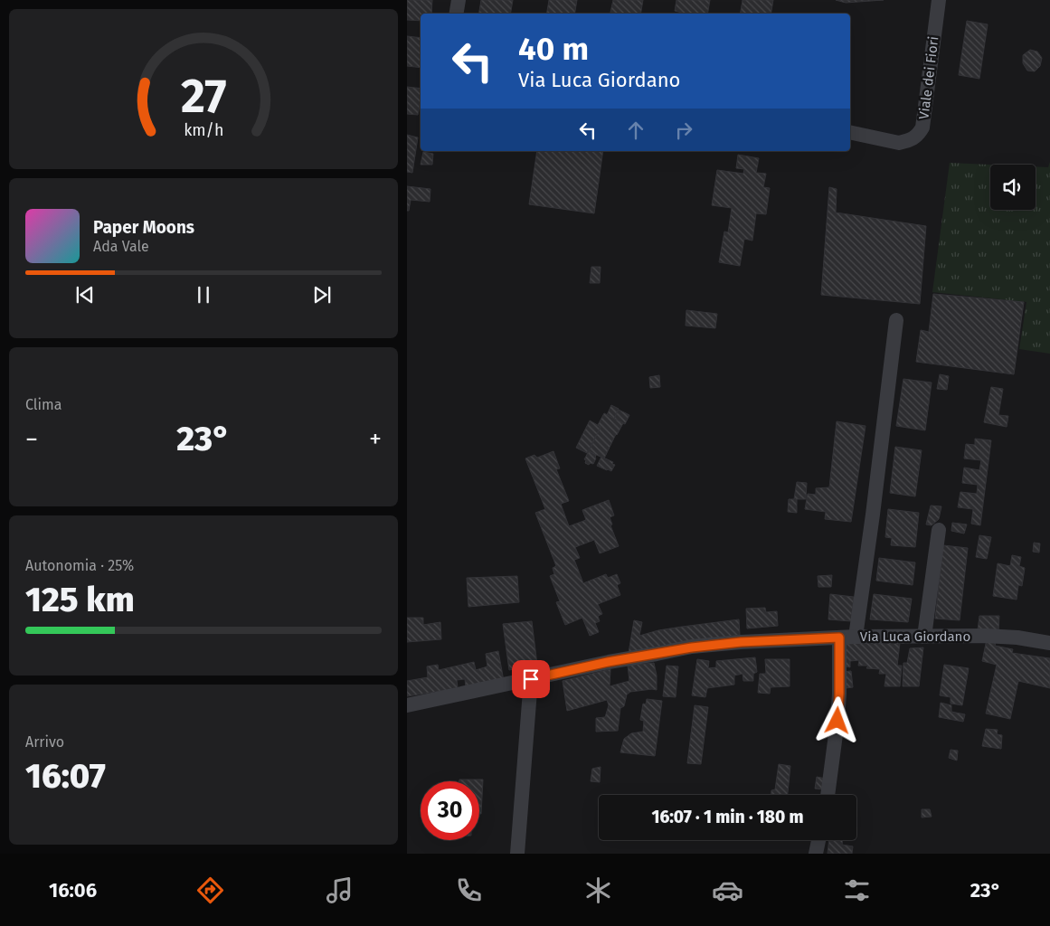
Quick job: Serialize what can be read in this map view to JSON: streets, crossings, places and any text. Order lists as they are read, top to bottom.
{
  "streets": {
    "street": ["Viale dei Fiori", "Via Luca Giordano"]
  },
  "page": {
    "turn": ["40 m", "Via Luca Giordano"],
    "song": ["Paper Moons", "Ada Vale"],
    "tile": [
      "Clima",
      ["Autonomia · 25%", "125 km"],
      ["Arrivo", "16:07"]
    ],
    "heat": ["−", "23°", "+"],
    "limit": "30",
    "trip": "16:07 · 1 min · 180 m",
    "tabs": ["16:06", "23°"],
    "gauge": ["27", "km/h"]
  }
}
